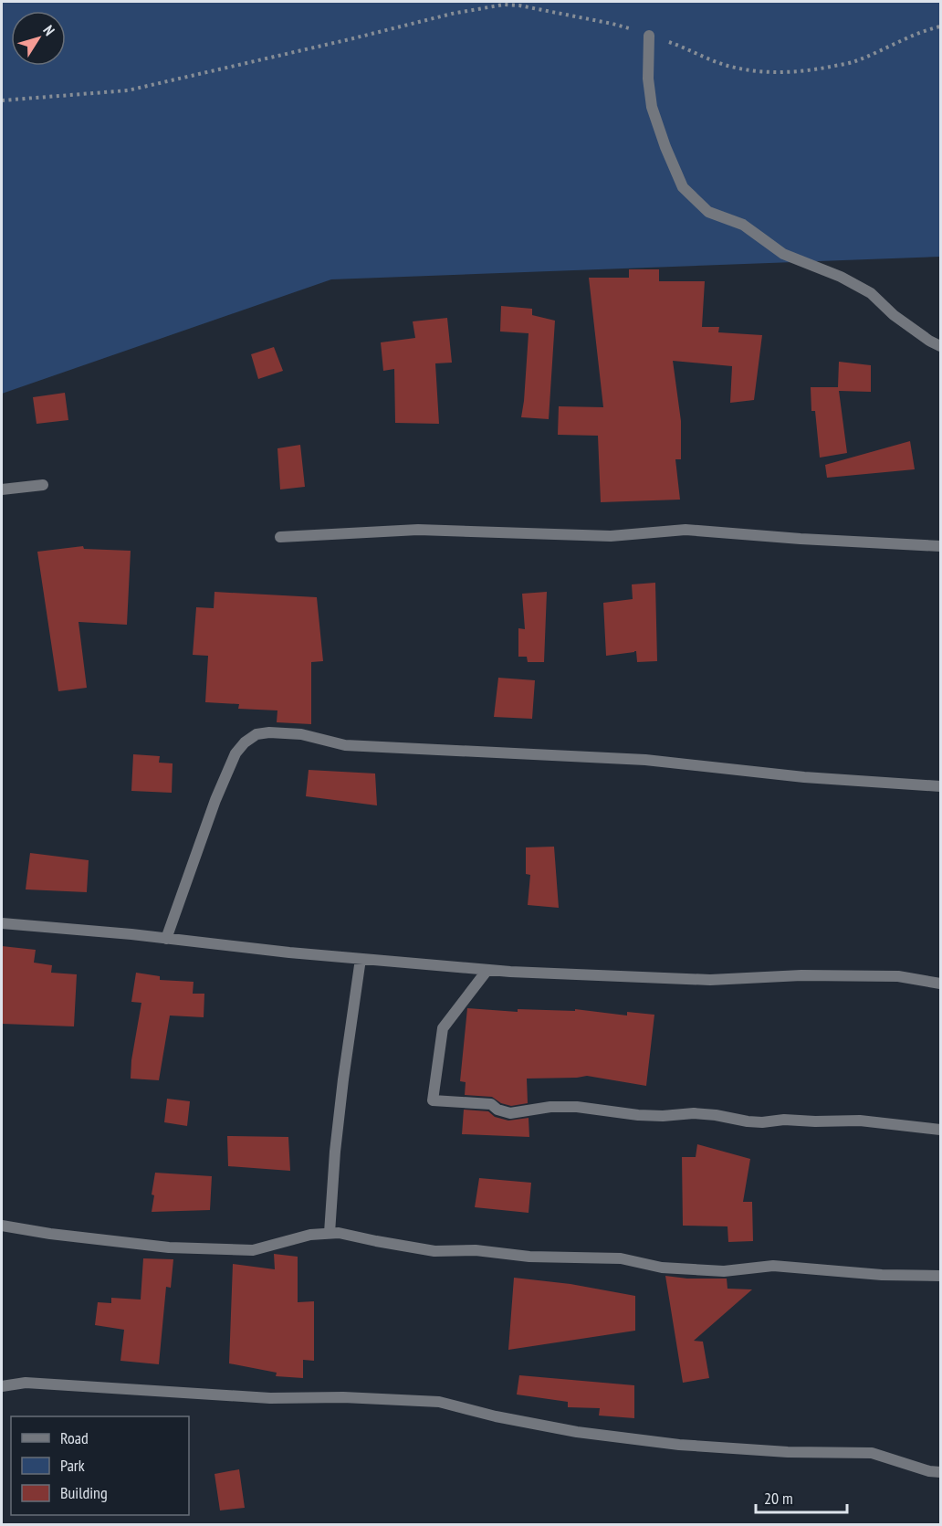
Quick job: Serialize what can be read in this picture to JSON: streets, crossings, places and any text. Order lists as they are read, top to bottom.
{
  "legend": ["Road", "Park", "Building"],
  "scale_bar": "20 m",
  "north": "top right"
}
